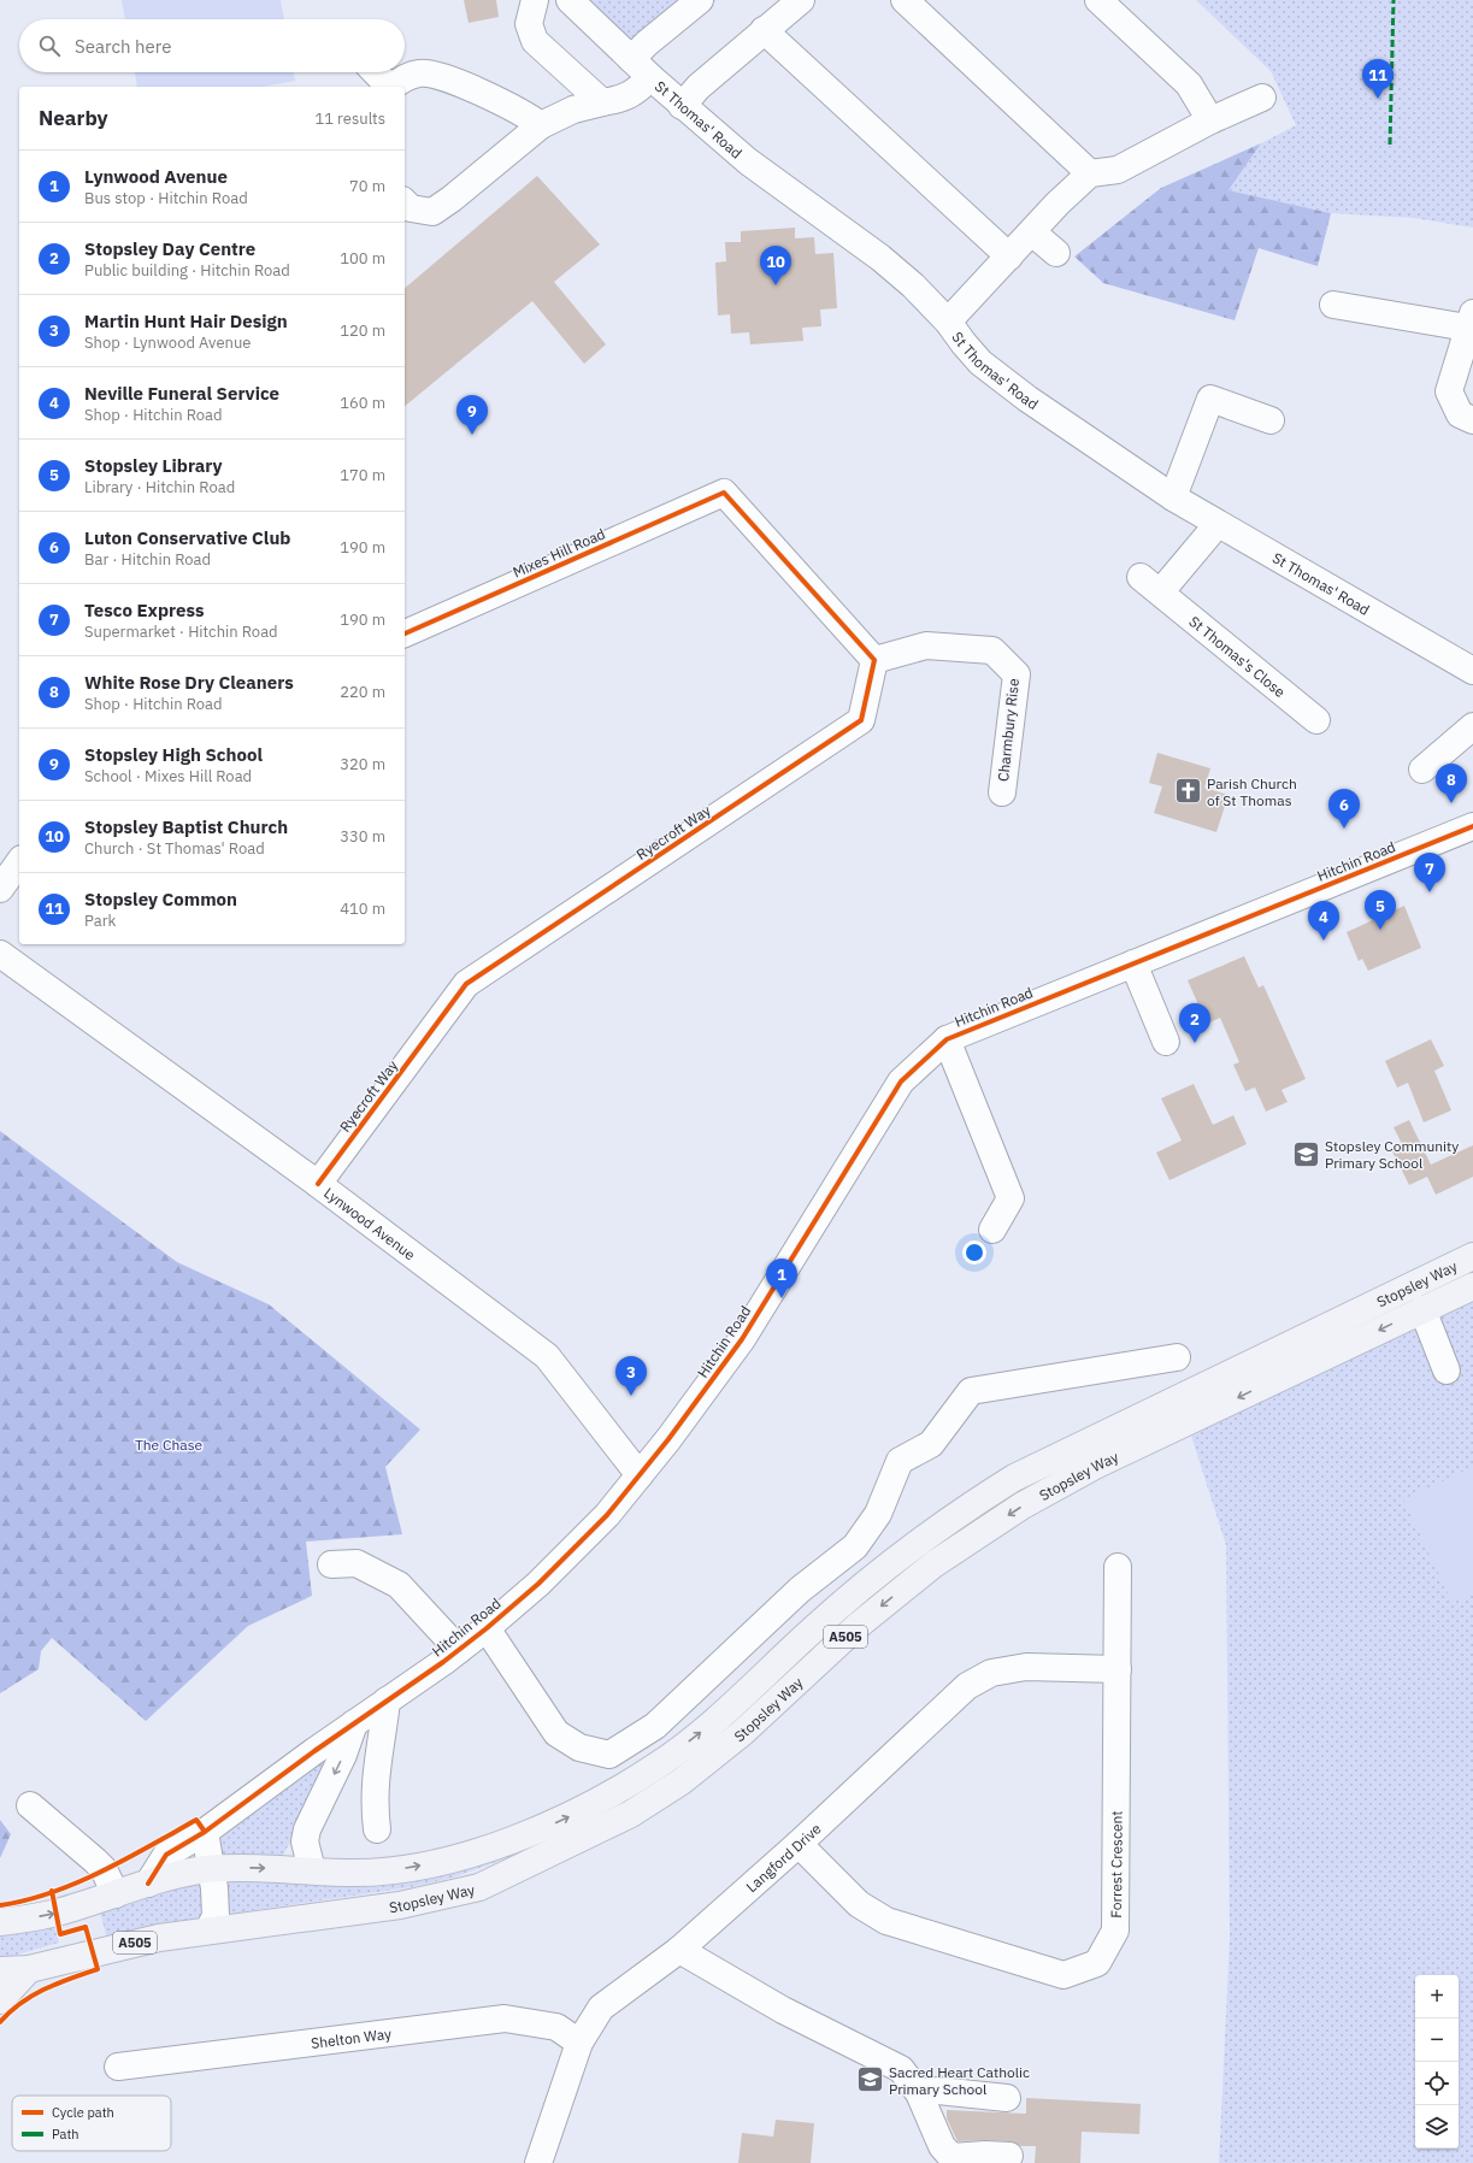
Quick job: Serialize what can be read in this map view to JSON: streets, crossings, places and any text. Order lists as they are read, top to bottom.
{
  "streets": {
    "main road": ["Stopsley Way", "A505"],
    "street": [
      "St Thomas' Road",
      "Mixes Hill Road",
      "St Thomas's Close",
      "Charmbury Rise",
      "Ryecroft Way",
      "Hitchin Road",
      "Lynwood Avenue",
      "Langford Drive",
      "Forrest Crescent",
      "Shelton Way"
    ]
  },
  "crossings": [
    ["St Thomas' Road", "St Thomas's Close"],
    ["Mixes Hill Road", "Charmbury Rise"],
    ["Mixes Hill Road", "Ryecroft Way"],
    ["Charmbury Rise", "Ryecroft Way"],
    ["Ryecroft Way", "Lynwood Avenue"],
    ["Hitchin Road", "Lynwood Avenue"],
    ["Hitchin Road", "Stopsley Way"],
    ["Langford Drive", "Forrest Crescent"],
    ["Langford Drive", "Shelton Way"]
  ],
  "parks": ["The Chase"],
  "places": {
    "church": ["Parish Church of St Thomas"],
    "school or university": ["Stopsley Community Primary School", "Sacred Heart Catholic Primary School"]
  },
  "legend": ["Cycle path", "Path"],
  "page": {
    "search": "Search here",
    "pins": [
      "11",
      "10",
      "9",
      "8",
      "6",
      "7",
      "5",
      "4",
      "2",
      "1",
      "3"
    ],
    "heading": ["Nearby", "11 results"],
    "list": [
      {
        "mark": "1",
        "name": "Lynwood Avenue",
        "note": "Bus stop · Hitchin Road",
        "value": "70 m"
      },
      {
        "mark": "2",
        "name": "Stopsley Day Centre",
        "note": "Public building · Hitchin Road",
        "value": "100 m"
      },
      {
        "mark": "3",
        "name": "Martin Hunt Hair Design",
        "note": "Shop · Lynwood Avenue",
        "value": "120 m"
      },
      {
        "mark": "4",
        "name": "Neville Funeral Service",
        "note": "Shop · Hitchin Road",
        "value": "160 m"
      },
      {
        "mark": "5",
        "name": "Stopsley Library",
        "note": "Library · Hitchin Road",
        "value": "170 m"
      },
      {
        "mark": "6",
        "name": "Luton Conservative Club",
        "note": "Bar · Hitchin Road",
        "value": "190 m"
      },
      {
        "mark": "7",
        "name": "Tesco Express",
        "note": "Supermarket · Hitchin Road",
        "value": "190 m"
      },
      {
        "mark": "8",
        "name": "White Rose Dry Cleaners",
        "note": "Shop · Hitchin Road",
        "value": "220 m"
      },
      {
        "mark": "9",
        "name": "Stopsley High School",
        "note": "School · Mixes Hill Road",
        "value": "320 m"
      },
      {
        "mark": "10",
        "name": "Stopsley Baptist Church",
        "note": "Church · St Thomas' Road",
        "value": "330 m"
      },
      {
        "mark": "11",
        "name": "Stopsley Common",
        "note": "Park",
        "value": "410 m"
      }
    ],
    "map_buttons": ["+", "−"]
  }
}
